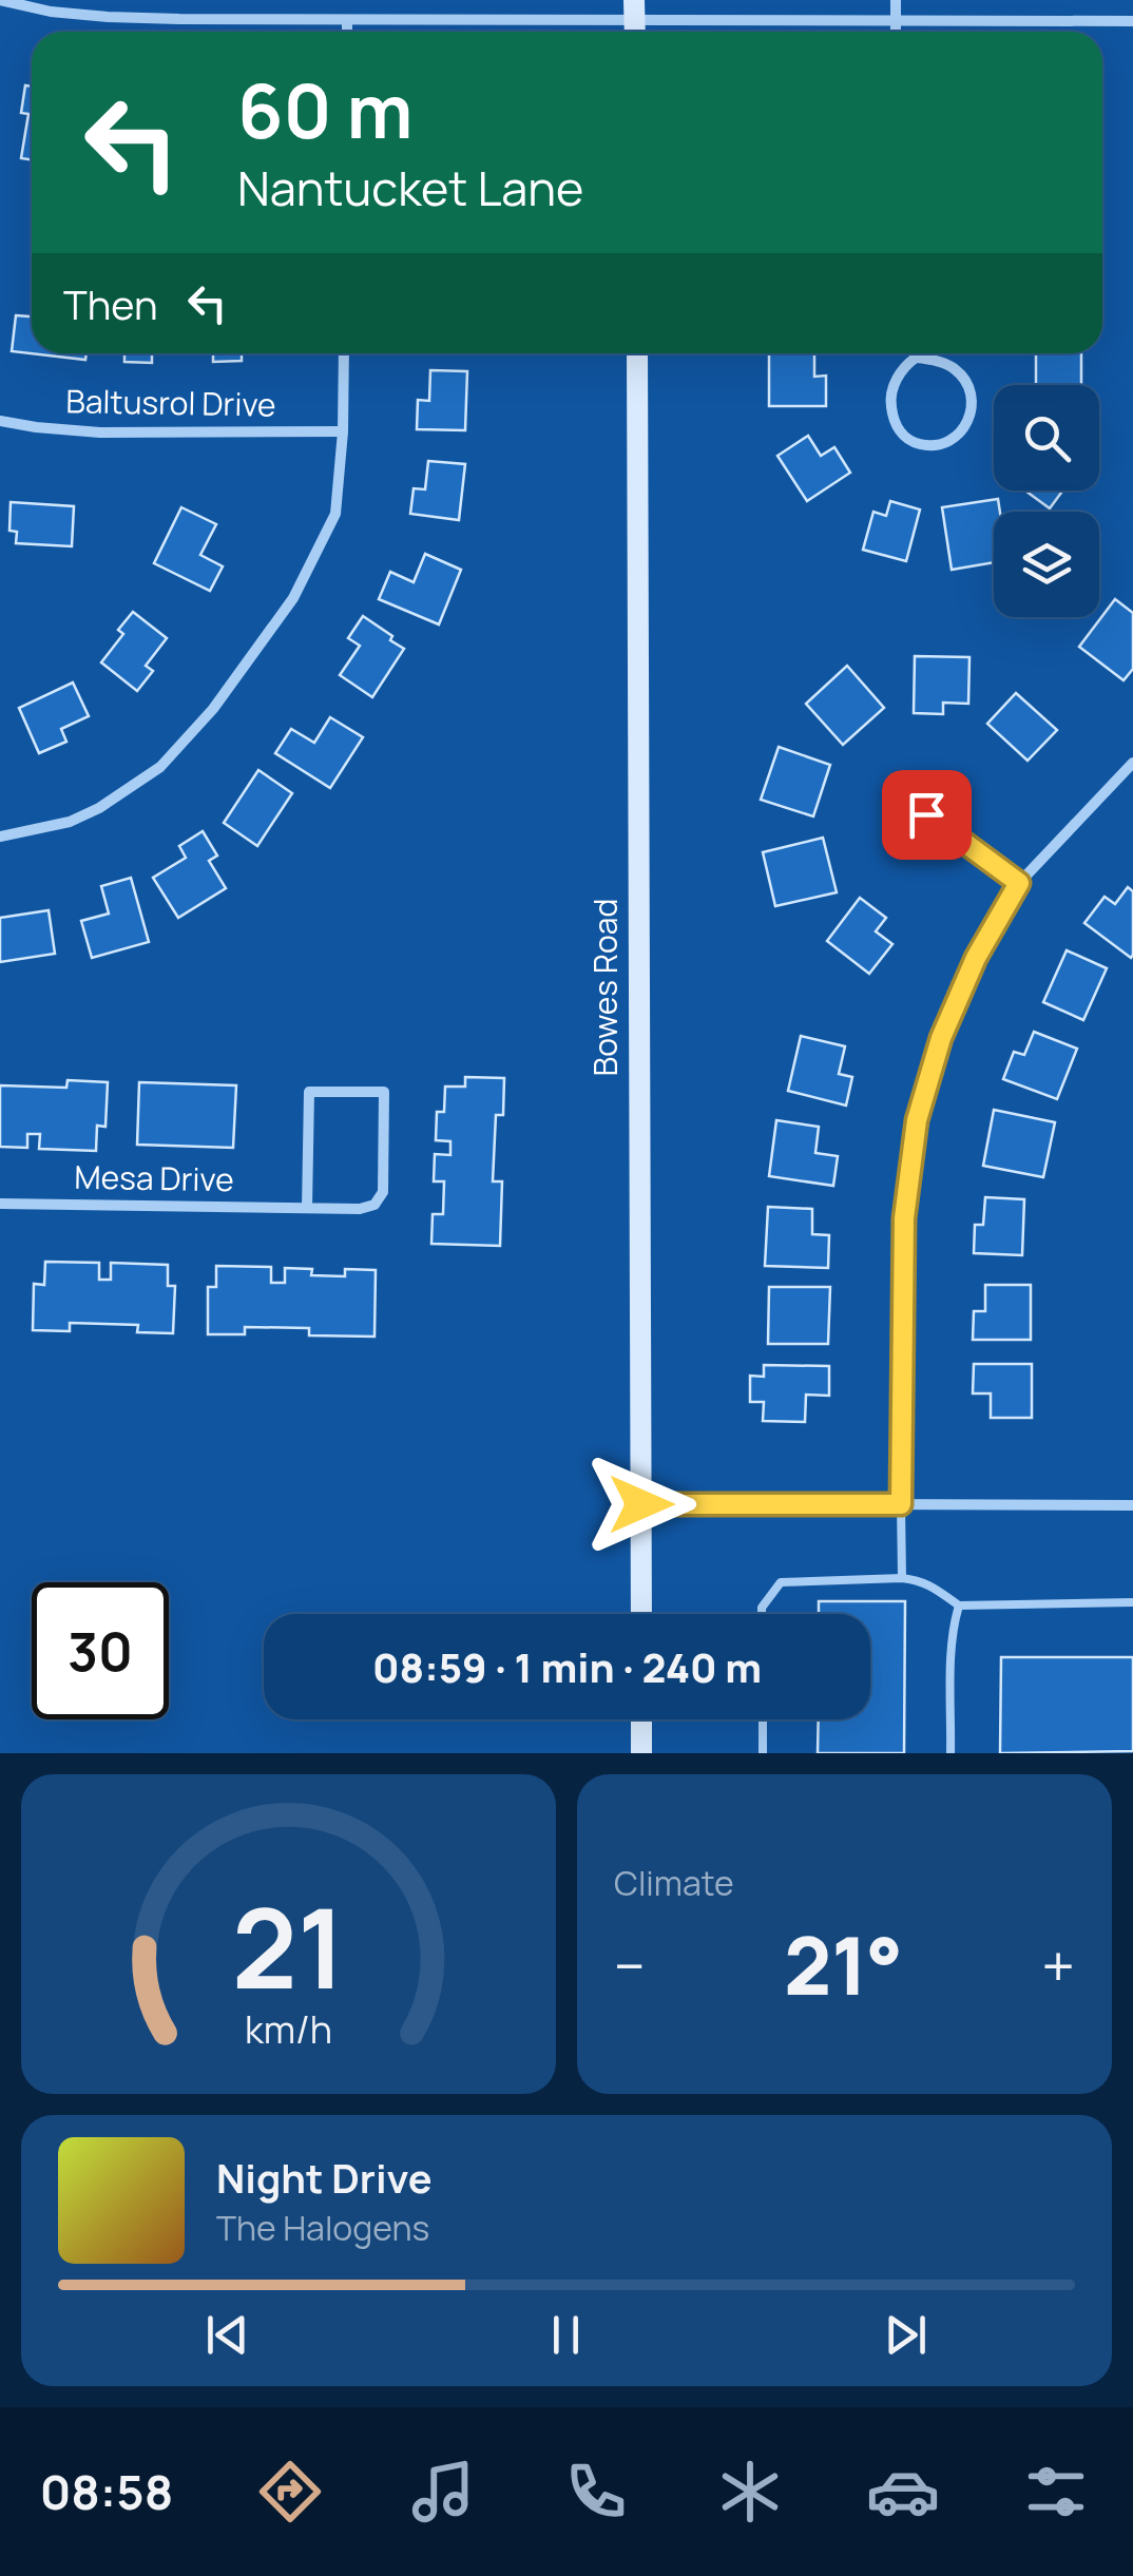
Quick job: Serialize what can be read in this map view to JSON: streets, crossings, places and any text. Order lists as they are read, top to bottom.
{
  "streets": {
    "main road": ["Bowes Road"],
    "street": ["Baltusrol Drive", "Mesa Drive"]
  },
  "page": {
    "turn": ["60 m", "Nantucket Lane"],
    "then": "Then",
    "limit": "30",
    "trip": "08:59 · 1 min · 240 m",
    "tile": "Climate",
    "heat": ["−", "21°", "+"],
    "song": ["Night Drive", "The Halogens"],
    "tabs": "08:58",
    "gauge": ["21", "km/h"]
  }
}
